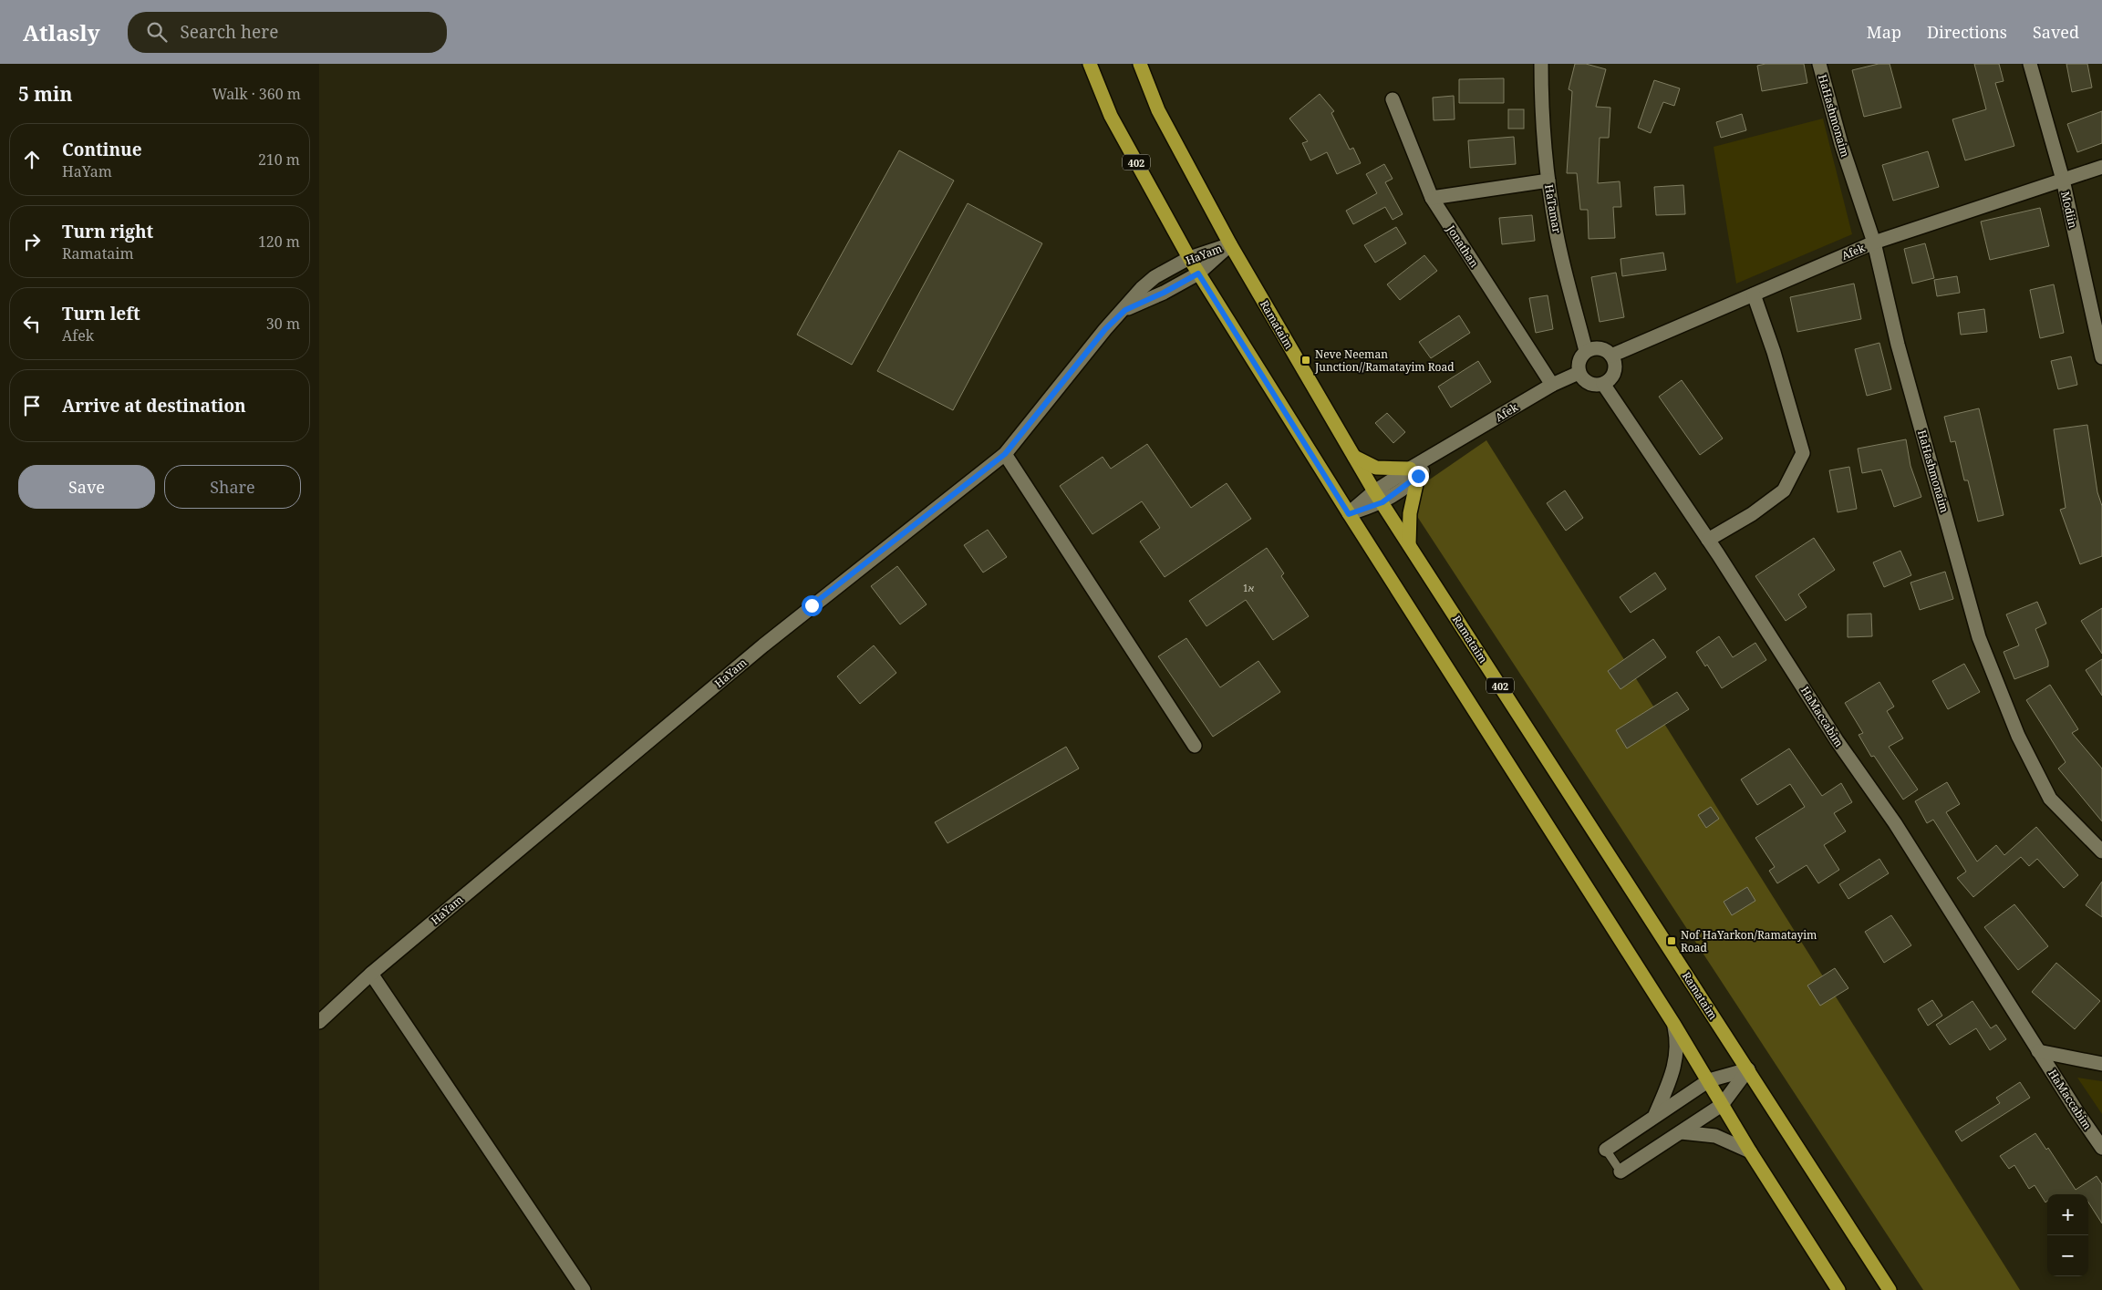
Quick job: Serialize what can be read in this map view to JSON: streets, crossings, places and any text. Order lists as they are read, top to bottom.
{
  "streets": {
    "main road": ["402", "Ramataim"],
    "street": [
      "HaHashmonaim",
      "HaTamar",
      "Modiin",
      "Jonathan",
      "Afek",
      "HaYam",
      "HaMaccabim"
    ]
  },
  "crossings": [
    ["HaHashmonaim", "Afek"],
    ["402", "Afek"],
    ["402", "HaYam"],
    ["HaTamar", "Afek"],
    ["HaTamar", "HaMaccabim"],
    ["Modiin", "Afek"],
    ["Jonathan", "Afek"],
    ["Afek", "Ramataim"],
    ["Afek", "HaMaccabim"],
    ["HaYam", "Ramataim"]
  ],
  "places": {
    "transit": ["Neve Neeman Junction//Ramatayim Road", "Nof HaYarkon/Ramatayim Road"]
  },
  "house_numbers": ["1א"],
  "page": {
    "header": "Atlasly",
    "search": "Search here",
    "nav": ["Map", "Directions", "Saved"],
    "heading": ["5 min", "Walk · 360 m"],
    "list": [
      ["Continue", "HaYam", "210 m"],
      ["Turn right", "Ramataim", "120 m"],
      ["Turn left", "Afek", "30 m"],
      "Arrive at destination"
    ],
    "buttons": ["Save", "Share"],
    "map_buttons": ["+", "−"]
  }
}
